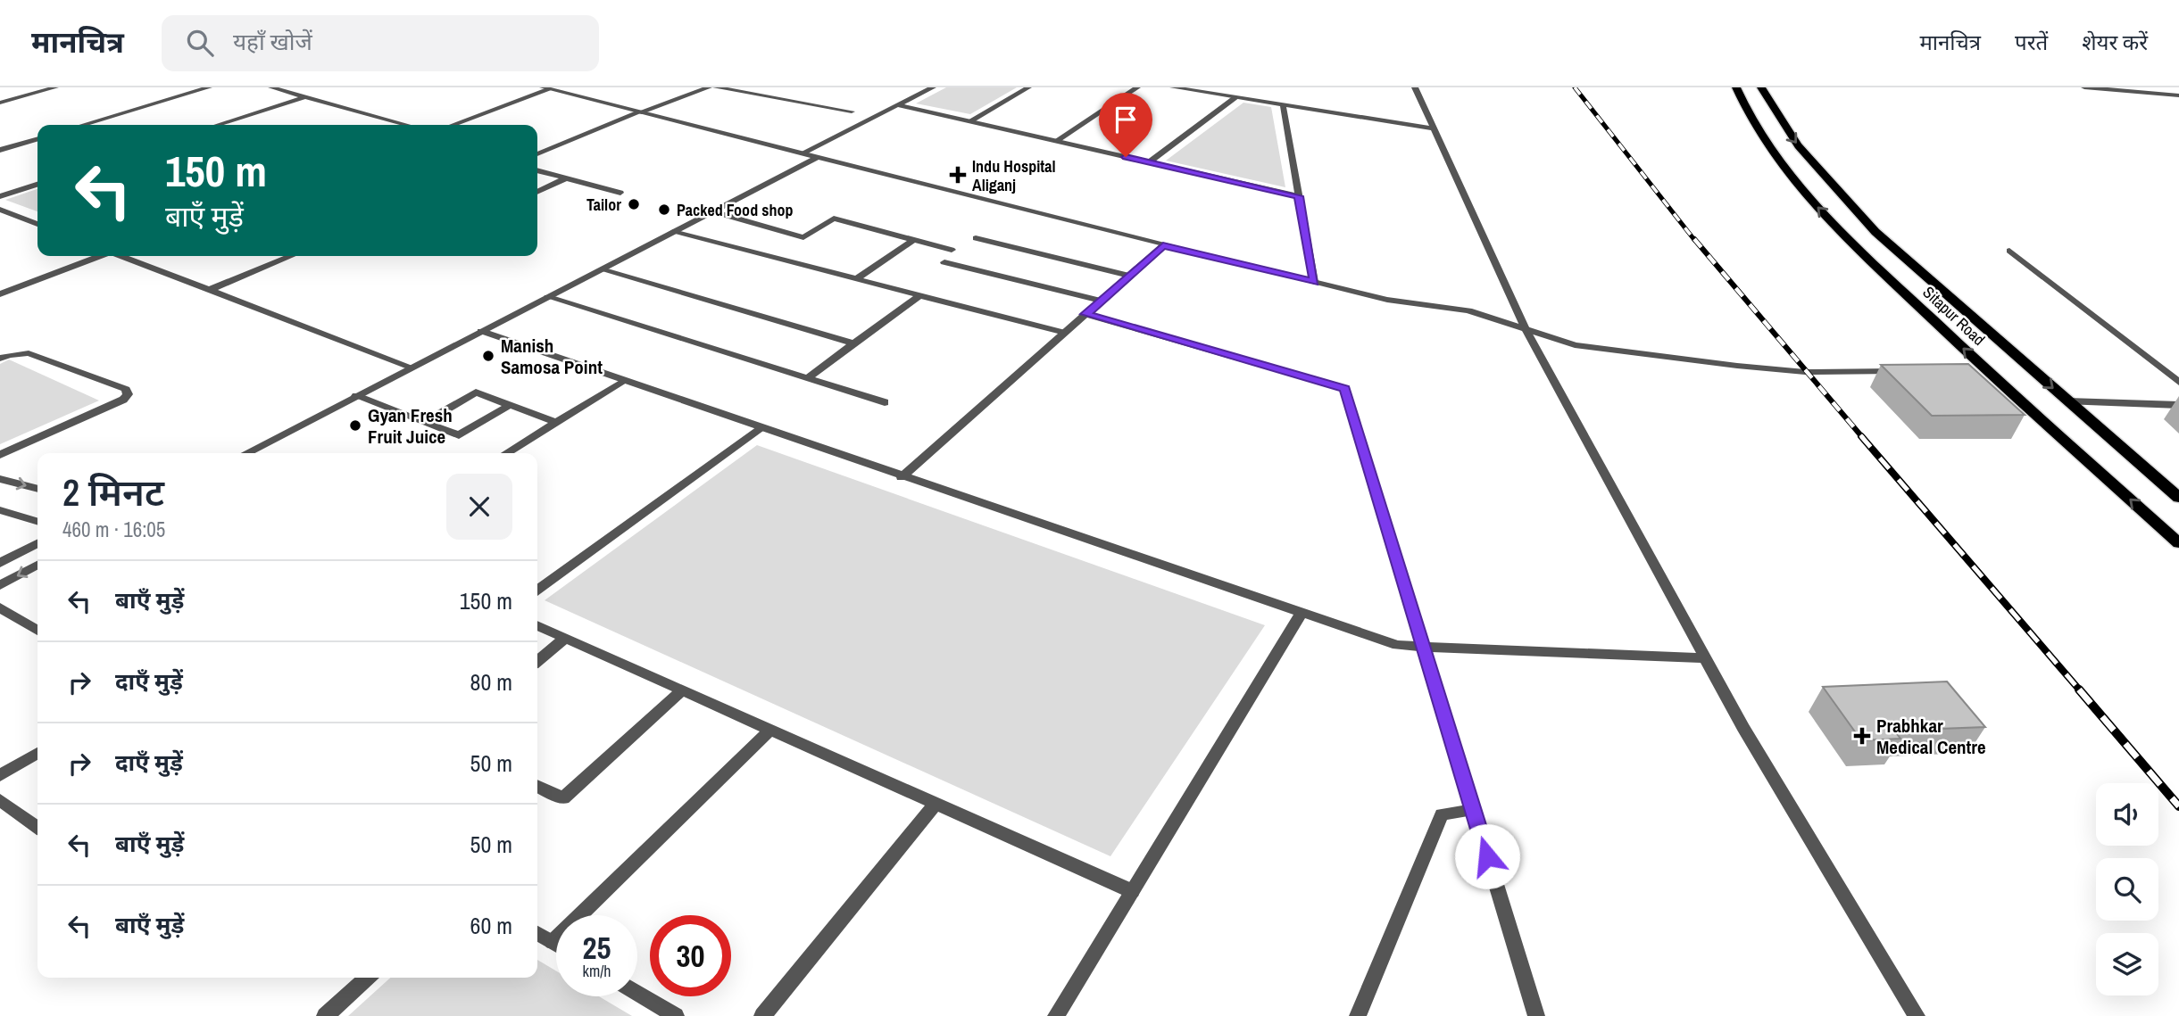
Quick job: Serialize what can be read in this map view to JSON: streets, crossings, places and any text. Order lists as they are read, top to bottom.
{
  "streets": {
    "main road": ["Sitapur Road"]
  },
  "places": {
    "health": ["Indu Hospital Aliganj", "Prabhkar Medical Centre"],
    "other": [
      "Tailor",
      "Packed Food shop",
      "Manish Samosa Point",
      "Gyan Fresh Fruit Juice"
    ]
  },
  "page": {
    "header": "मानचित्र",
    "search": "यहाँ खोजें",
    "nav": ["मानचित्र", "परतें", "शेयर करें"],
    "turn": ["150 m", "बाएँ मुड़ें"],
    "heading": ["2 मिनट", "460 m · 16:05"],
    "list": [
      {
        "name": "बाएँ मुड़ें",
        "value": "150 m"
      },
      {
        "name": "दाएँ मुड़ें",
        "value": "80 m"
      },
      {
        "name": "दाएँ मुड़ें",
        "value": "50 m"
      },
      {
        "name": "बाएँ मुड़ें",
        "value": "50 m"
      },
      {
        "name": "बाएँ मुड़ें",
        "value": "60 m"
      }
    ],
    "speed": "25 km/h",
    "limit": "30"
  }
}
